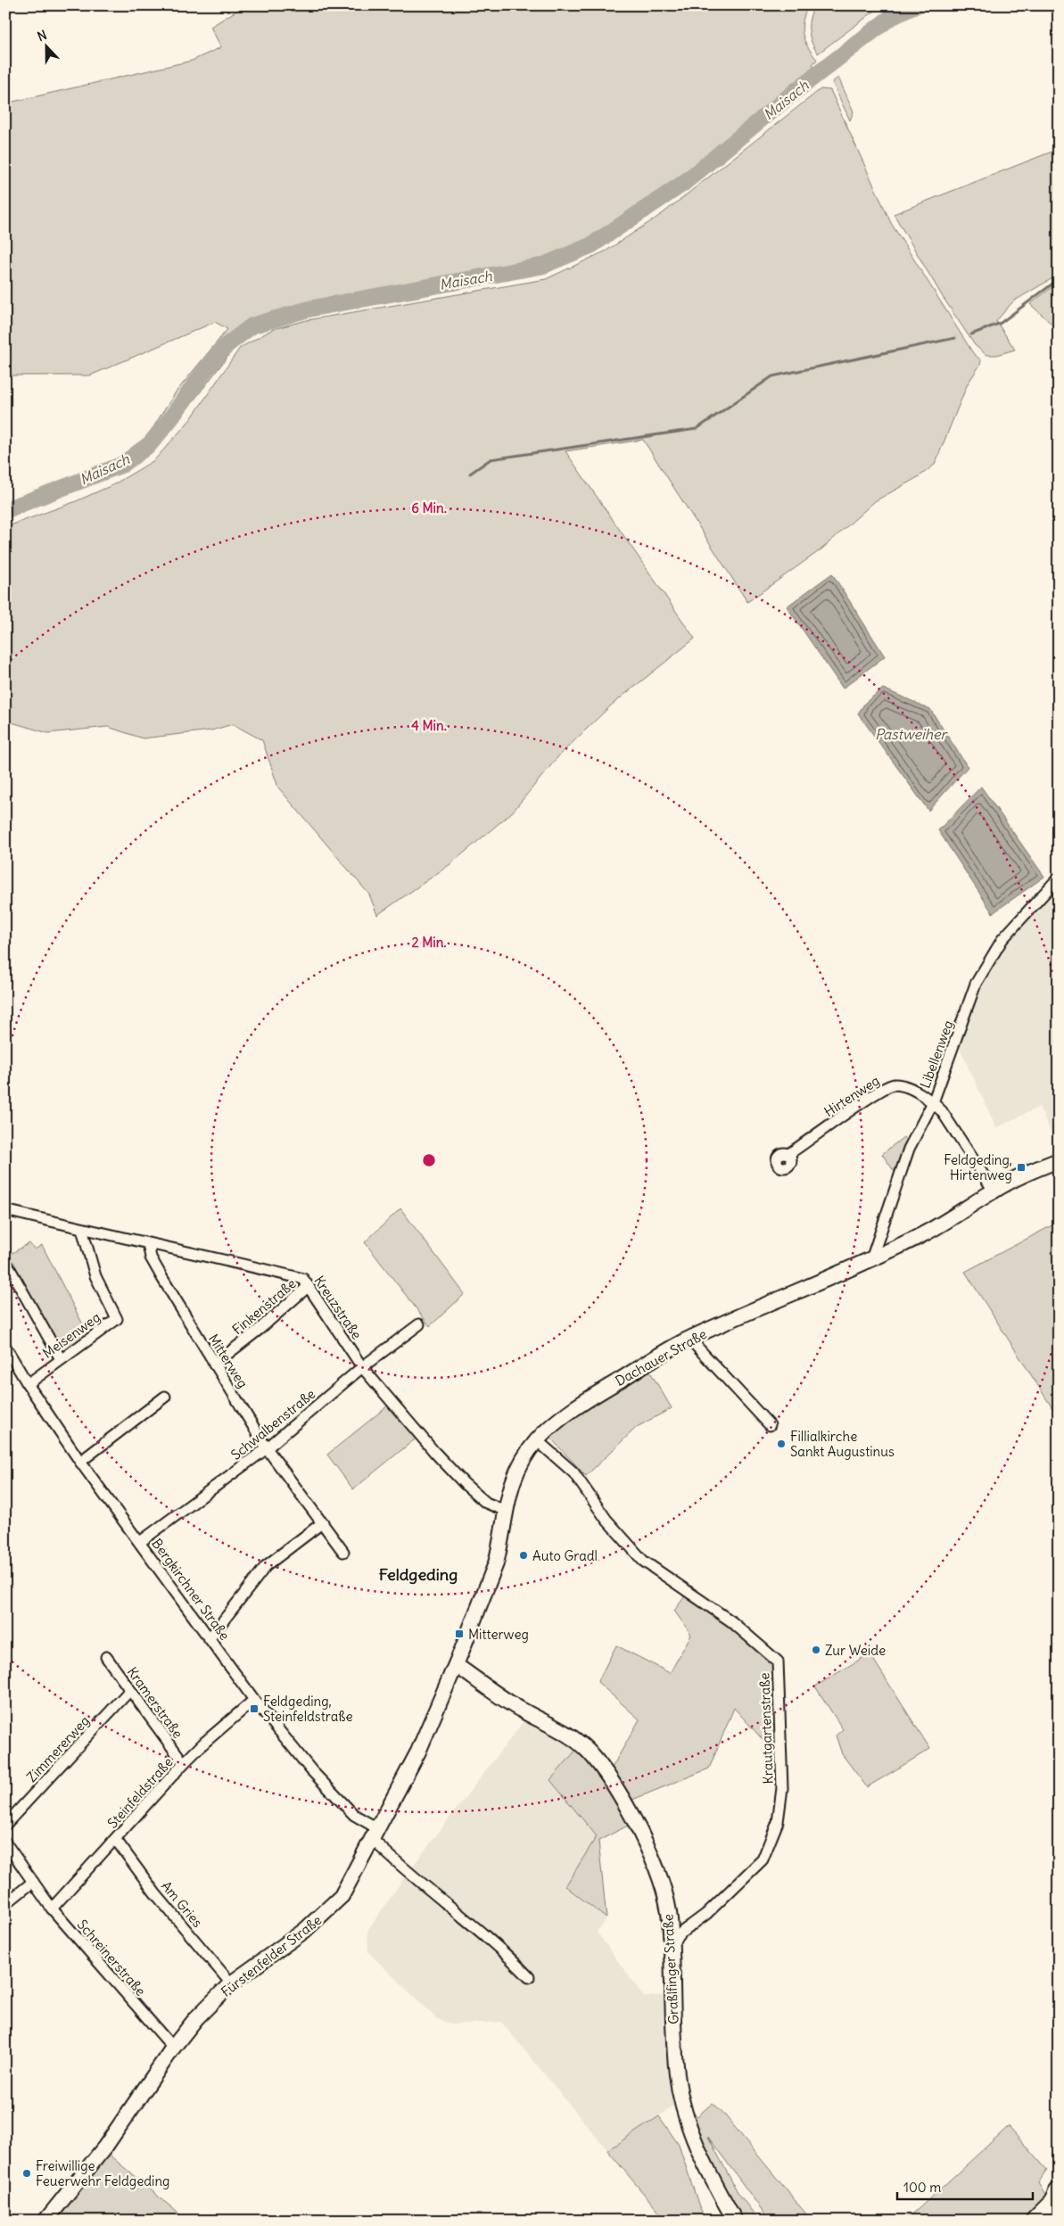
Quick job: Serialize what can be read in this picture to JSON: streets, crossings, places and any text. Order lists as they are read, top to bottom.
{
  "streets": {
    "street": [
      "Libellenweg",
      "Hirtenweg",
      "Finkenstraße",
      "Kreuzstraße",
      "Meisenweg",
      "Dachauer Straße",
      "Mitterweg",
      "Schwalbenstraße",
      "Bergkirchner Straße",
      "Kramerstraße",
      "Krautgartenstraße",
      "Zimmererweg",
      "Steinfeldstraße",
      "Am Gries",
      "Fürstenfelder Straße",
      "Schreinerstraße",
      "Graßlfinger Straße"
    ]
  },
  "crossings": [
    ["Libellenweg", "Hirtenweg"],
    ["Libellenweg", "Dachauer Straße"],
    ["Hirtenweg", "Dachauer Straße"],
    ["Finkenstraße", "Kreuzstraße"],
    ["Finkenstraße", "Mitterweg"],
    ["Kreuzstraße", "Meisenweg"],
    ["Kreuzstraße", "Dachauer Straße"],
    ["Kreuzstraße", "Mitterweg"],
    ["Kreuzstraße", "Schwalbenstraße"],
    ["Meisenweg", "Bergkirchner Straße"],
    ["Dachauer Straße", "Krautgartenstraße"],
    ["Dachauer Straße", "Fürstenfelder Straße"],
    ["Dachauer Straße", "Graßlfinger Straße"],
    ["Mitterweg", "Schwalbenstraße"],
    ["Schwalbenstraße", "Bergkirchner Straße"],
    ["Bergkirchner Straße", "Steinfeldstraße"],
    ["Bergkirchner Straße", "Fürstenfelder Straße"],
    ["Kramerstraße", "Zimmererweg"],
    ["Kramerstraße", "Steinfeldstraße"],
    ["Krautgartenstraße", "Graßlfinger Straße"],
    ["Steinfeldstraße", "Am Gries"],
    ["Steinfeldstraße", "Schreinerstraße"],
    ["Am Gries", "Fürstenfelder Straße"],
    ["Fürstenfelder Straße", "Schreinerstraße"],
    ["Fürstenfelder Straße", "Graßlfinger Straße"]
  ],
  "districts": ["Feldgeding"],
  "water": ["Maisach", "Pastweiher"],
  "places": {
    "transit": ["Feldgeding, Hirtenweg", "Mitterweg", "Feldgeding, Steinfeldstraße"],
    "other": [
      "Fillialkirche Sankt Augustinus",
      "Auto Gradl",
      "Zur Weide",
      "Freiwillige Feuerwehr Feldgeding"
    ]
  },
  "scale_bar": "100 m",
  "north": "top",
  "rings": ["6 Min.", "4 Min.", "2 Min."]
}
